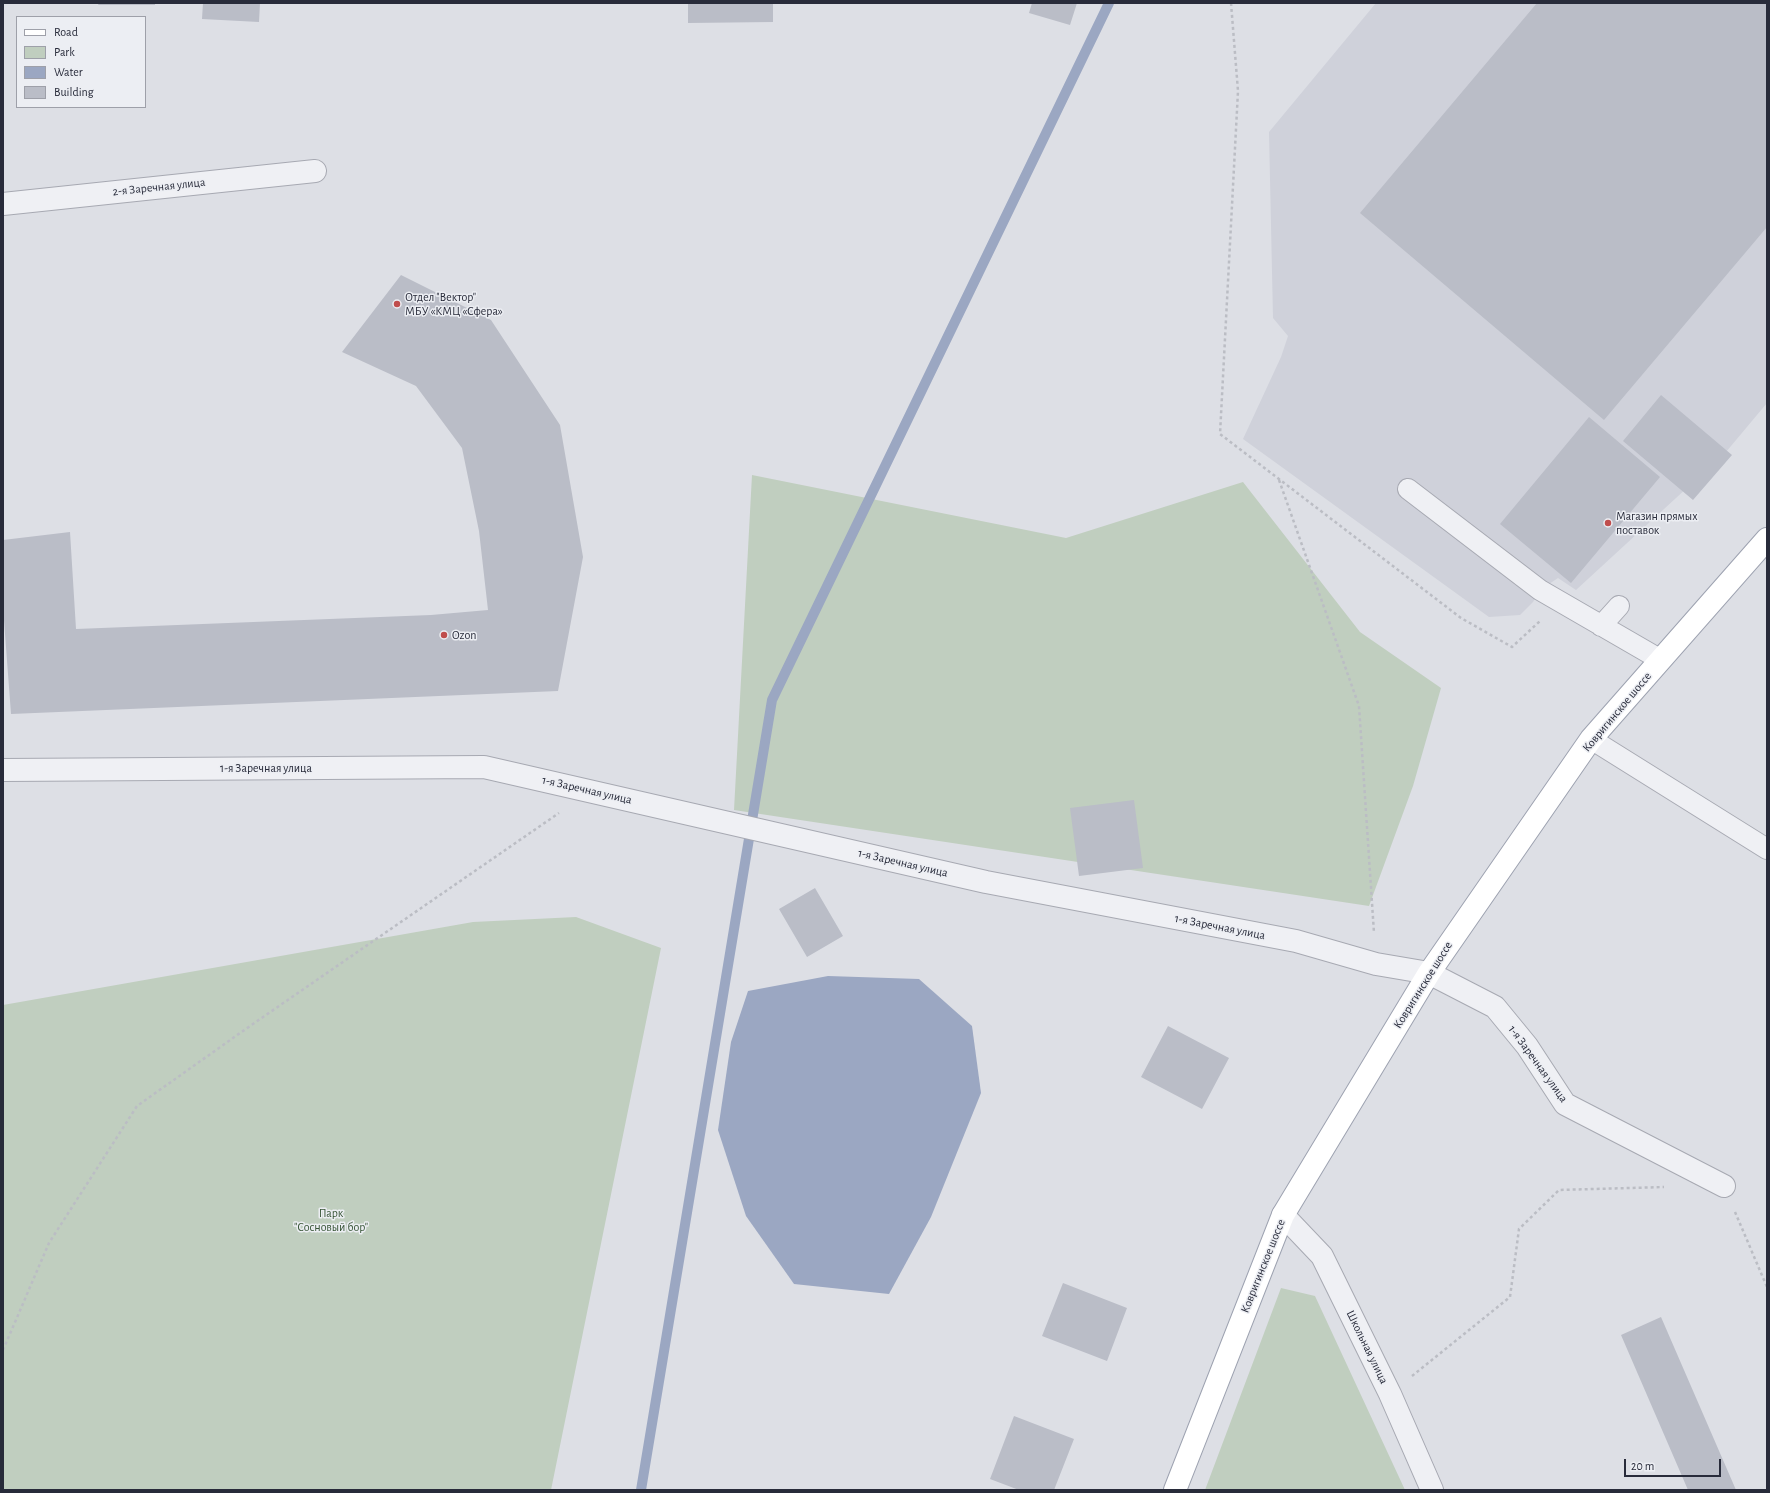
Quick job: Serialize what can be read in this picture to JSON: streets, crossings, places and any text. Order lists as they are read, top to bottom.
{
  "streets": {
    "main road": ["Ковригинское шоссе"],
    "street": ["2-я Заречная улица", "1-я Заречная улица", "Школьная улица"]
  },
  "crossings": [
    ["Ковригинское шоссе", "1-я Заречная улица"],
    ["Ковригинское шоссе", "Школьная улица"]
  ],
  "parks": ["Парк \"Сосновый бор\""],
  "places": ["Отдел \"Вектор\" МБУ «КМЦ «Сфера»", "Магазин прямых поставок", "Ozon"],
  "legend": [
    "Road",
    "Park",
    "Water",
    "Building"
  ],
  "scale_bar": "20 m"
}
